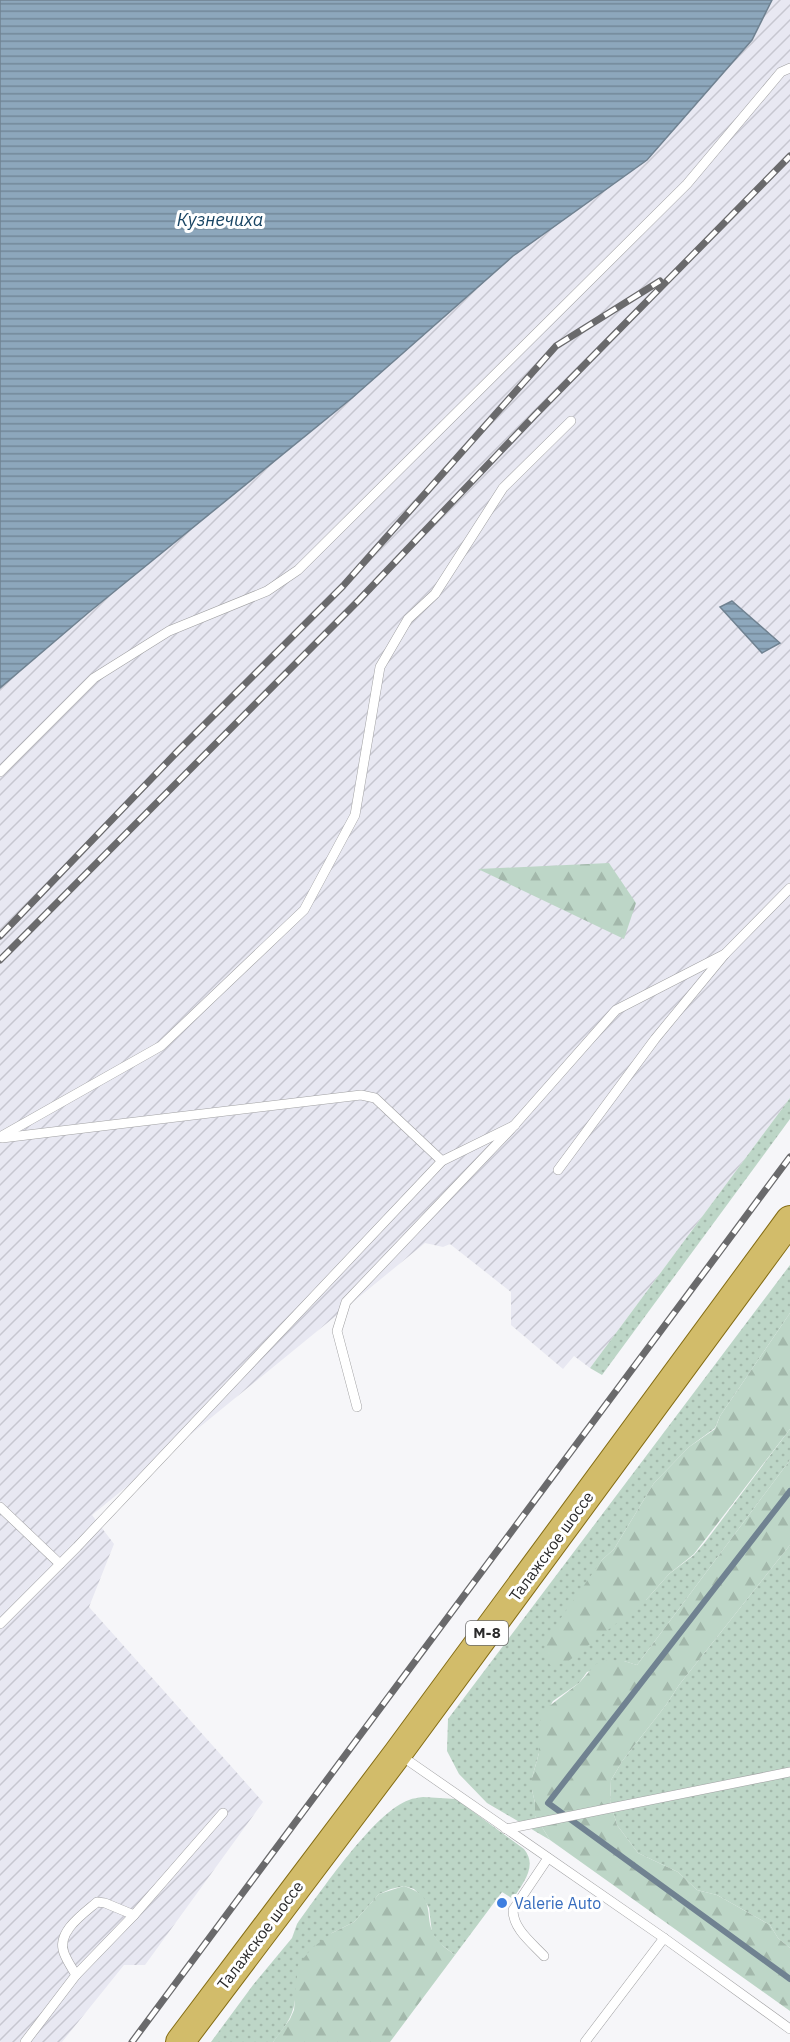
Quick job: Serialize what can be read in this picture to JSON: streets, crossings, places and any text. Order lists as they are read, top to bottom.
{
  "streets": {
    "main road": ["Талажское шоссе", "М-8"]
  },
  "water": ["Кузнечиха"],
  "places": ["Valerie Auto"]
}
